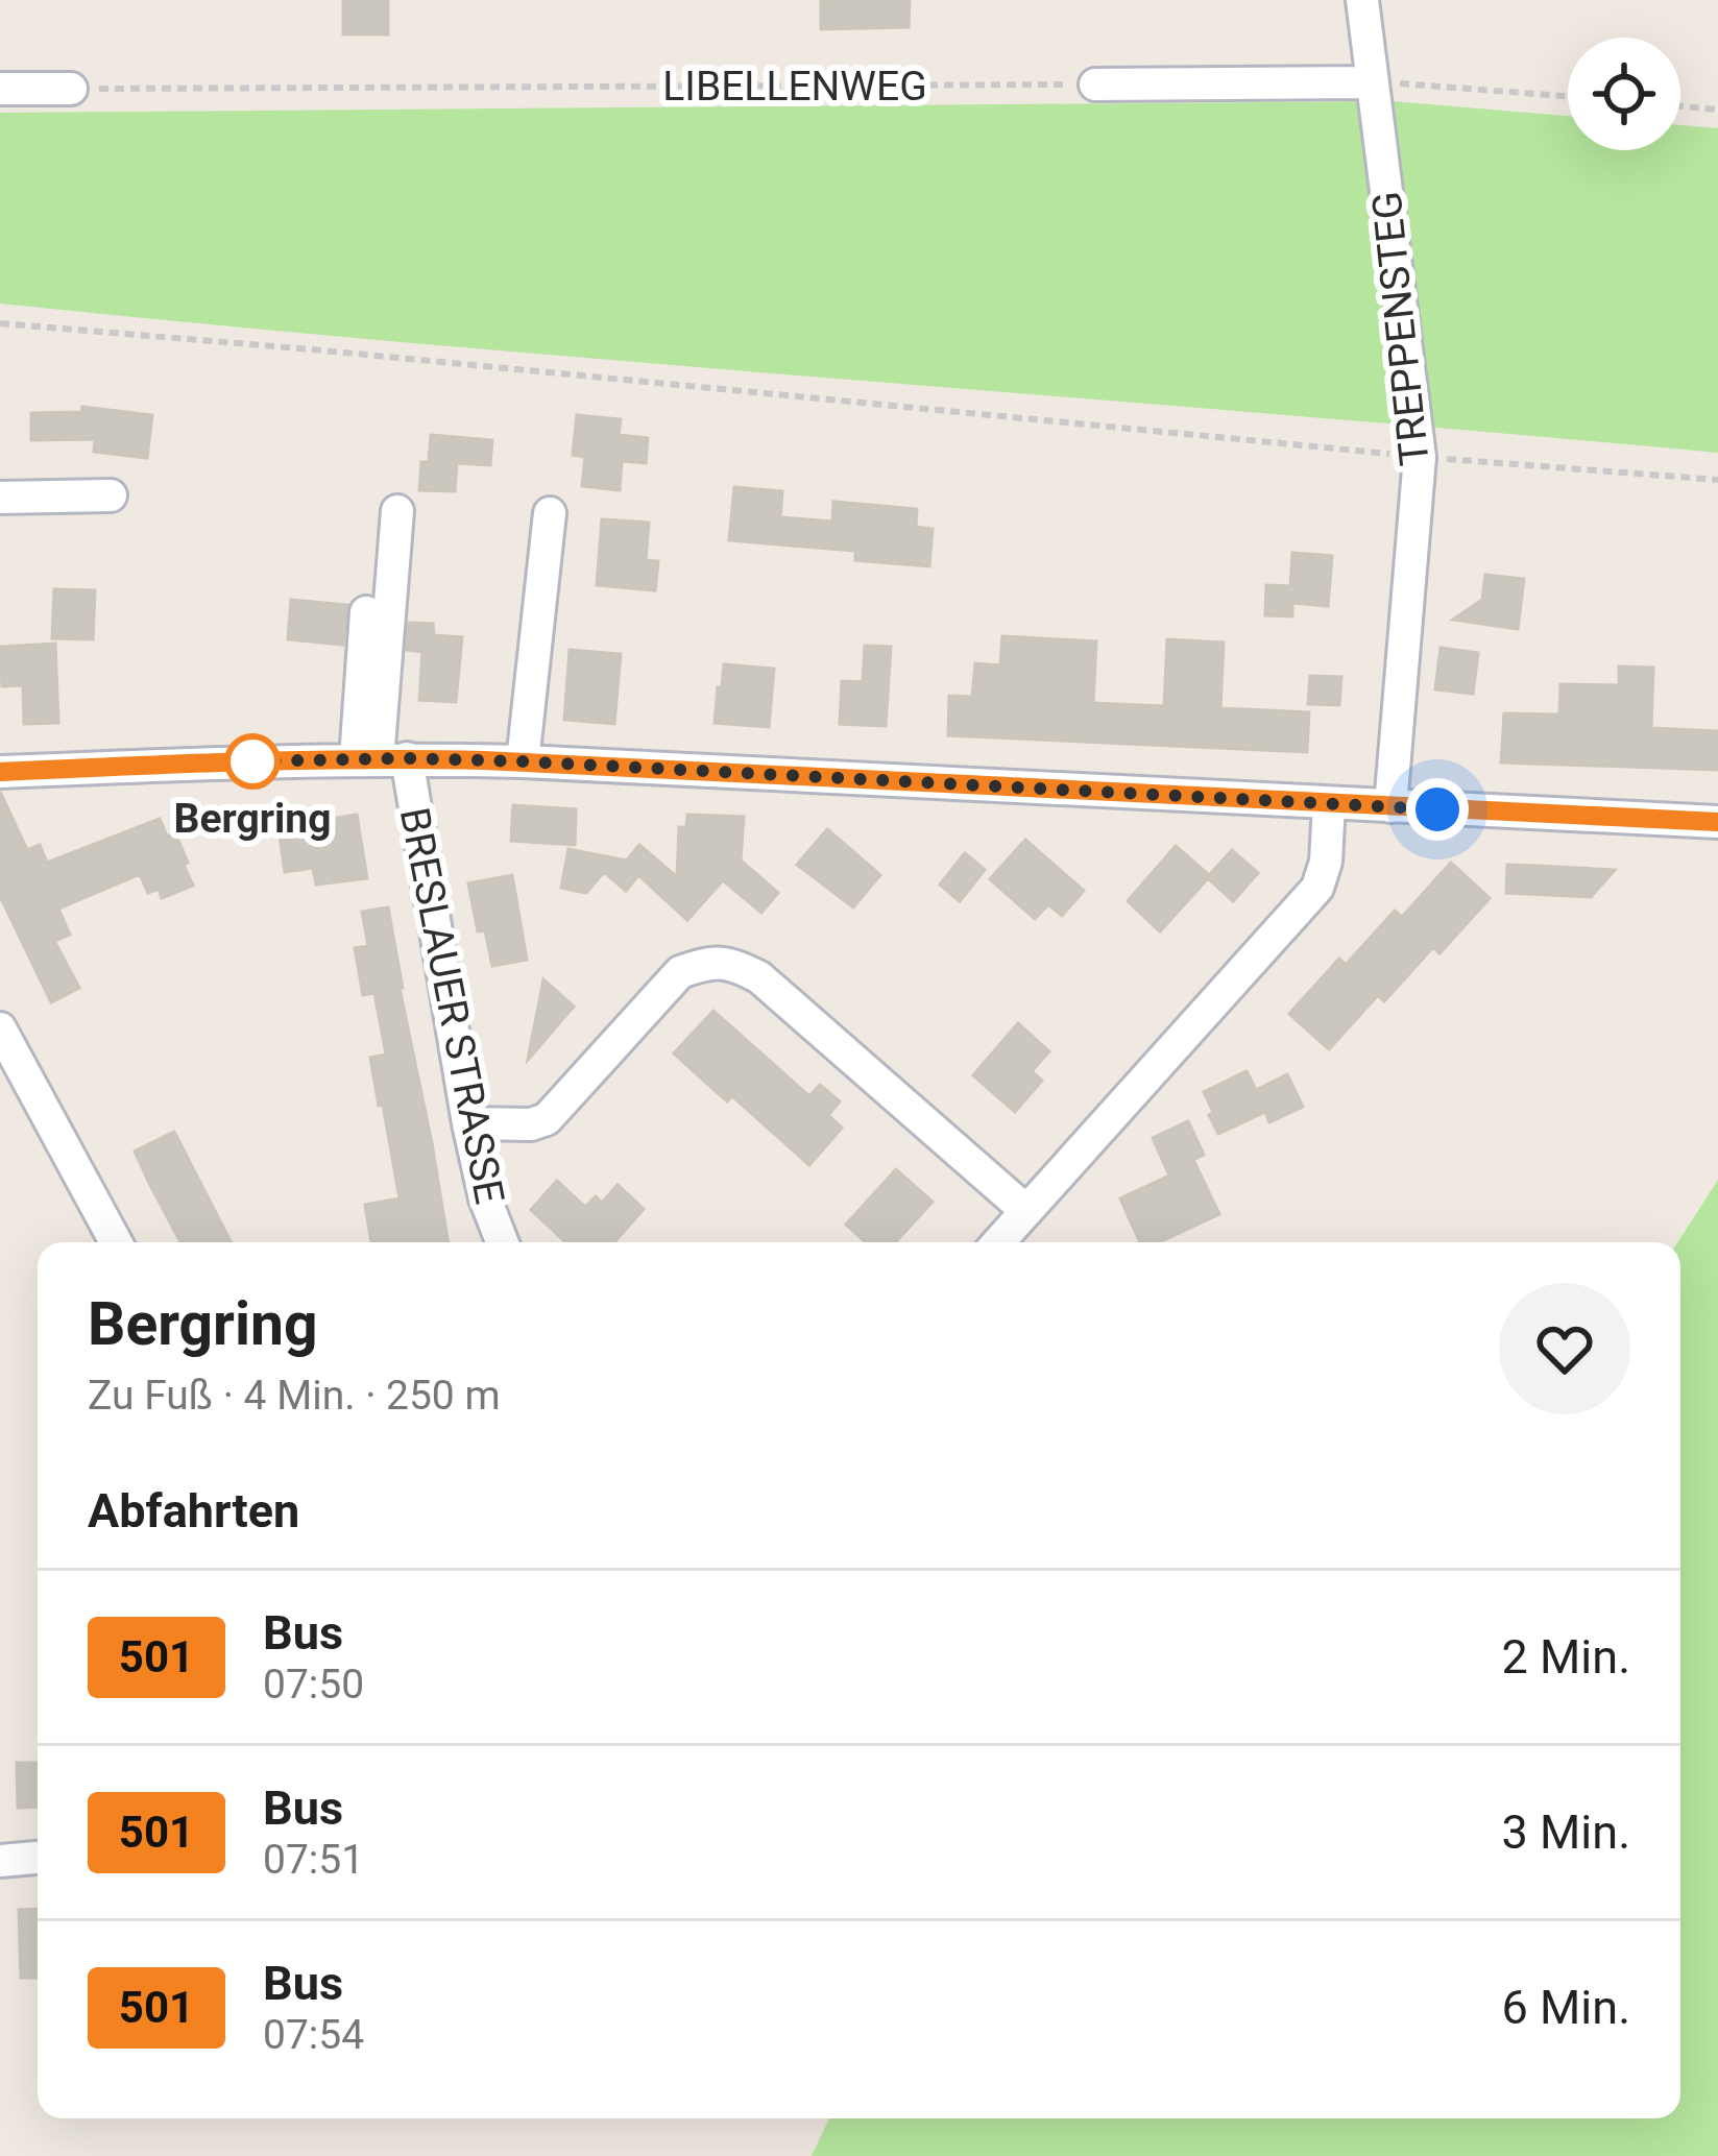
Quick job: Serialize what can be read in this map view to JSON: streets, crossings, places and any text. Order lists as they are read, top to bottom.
{
  "streets": {
    "street": ["TREPPENSTEG", "BRESLAUER STRASSE"],
    "path": ["LIBELLENWEG"]
  },
  "places": ["Bergring"],
  "lines": ["bus line 501"],
  "page": {
    "heading": [
      ["Bergring", "Zu Fuß · 4 Min. · 250 m"],
      "Abfahrten"
    ],
    "list": [
      {
        "mark": "501",
        "name": "Bus",
        "note": "07:50",
        "value": "2 Min."
      },
      {
        "mark": "501",
        "name": "Bus",
        "note": "07:51",
        "value": "3 Min."
      },
      {
        "mark": "501",
        "name": "Bus",
        "note": "07:54",
        "value": "6 Min."
      }
    ]
  }
}
